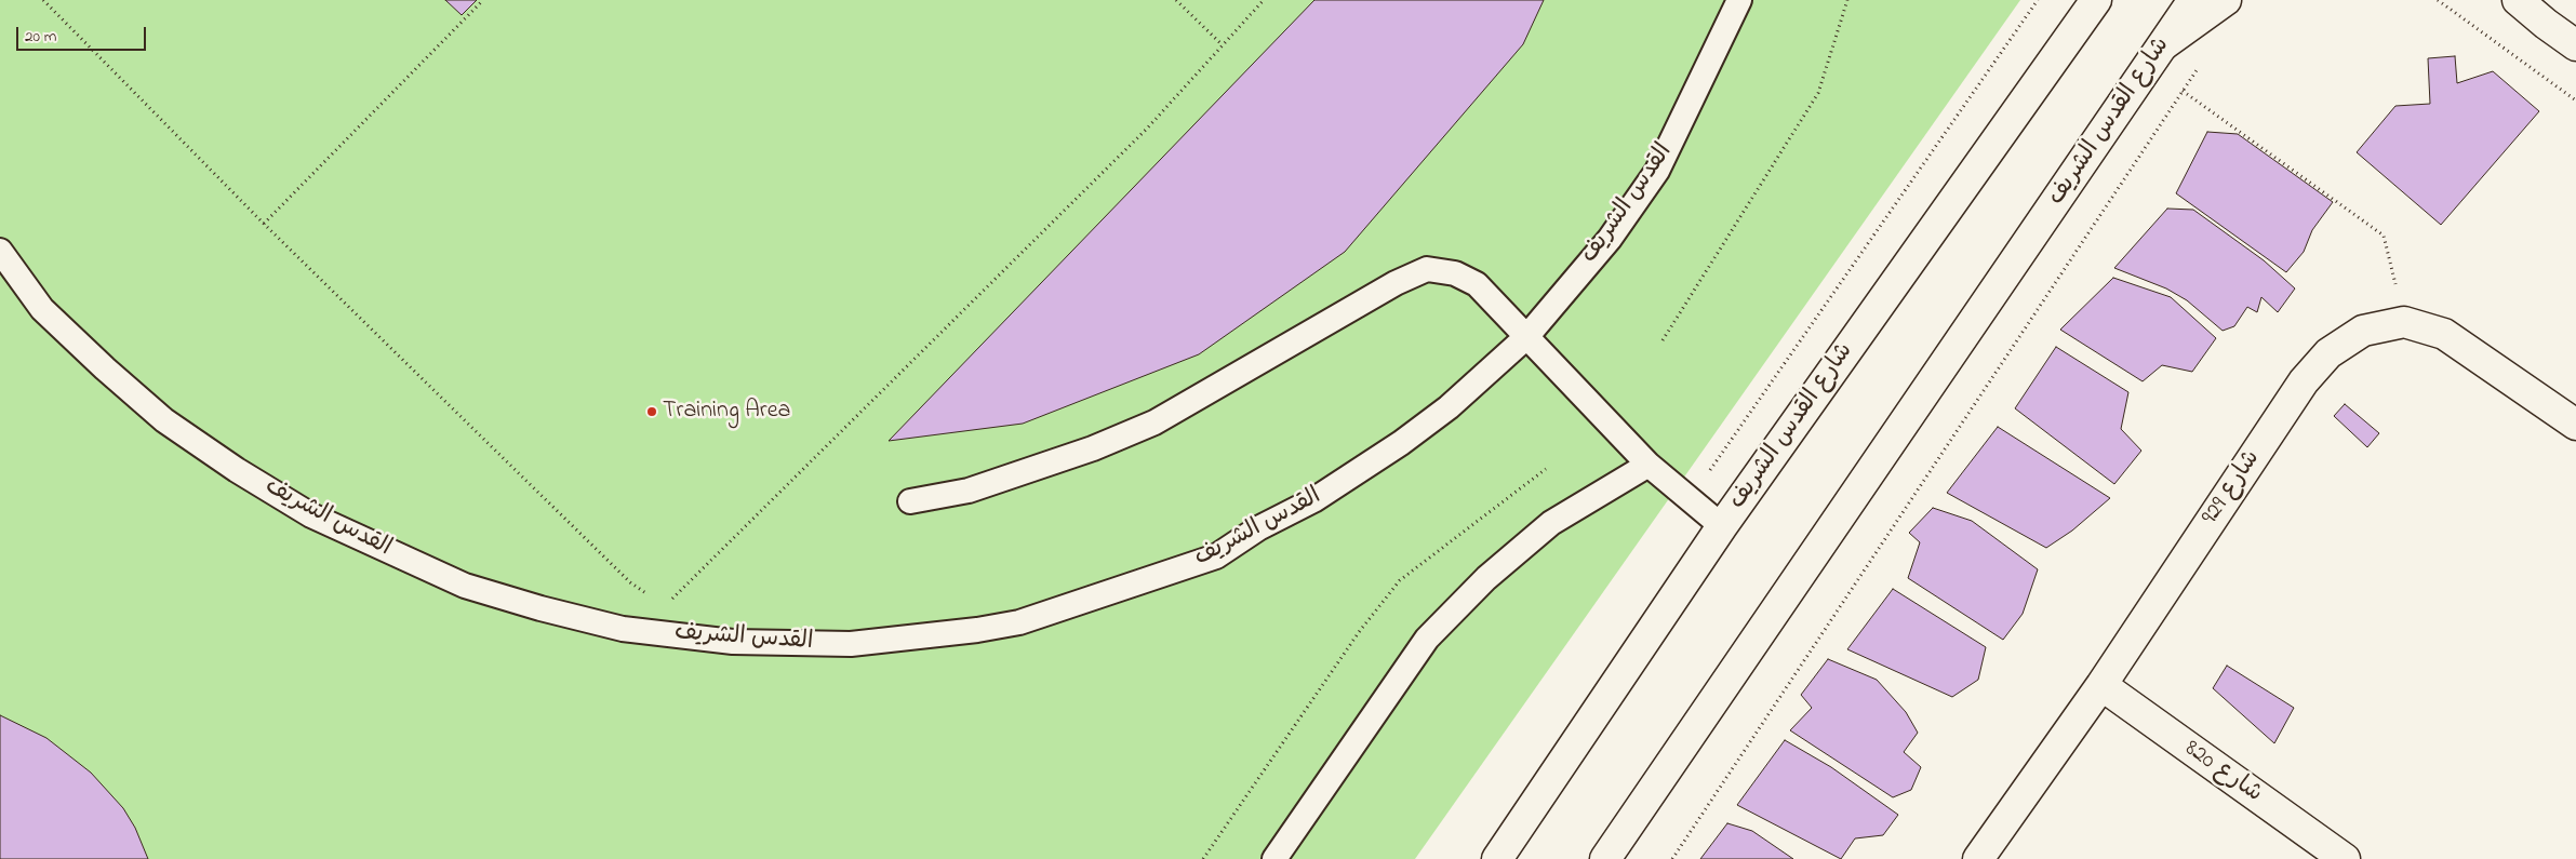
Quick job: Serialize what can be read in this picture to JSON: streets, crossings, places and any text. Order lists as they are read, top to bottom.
{
  "streets": {
    "street": ["شارع القدس الشريف", "شارع 929", "شارع 820"],
    "lane": ["القدس الشريف"]
  },
  "crossings": [
    ["شارع 929", "شارع 820"]
  ],
  "places": ["Training Area"],
  "scale_bar": "20 m"
}
